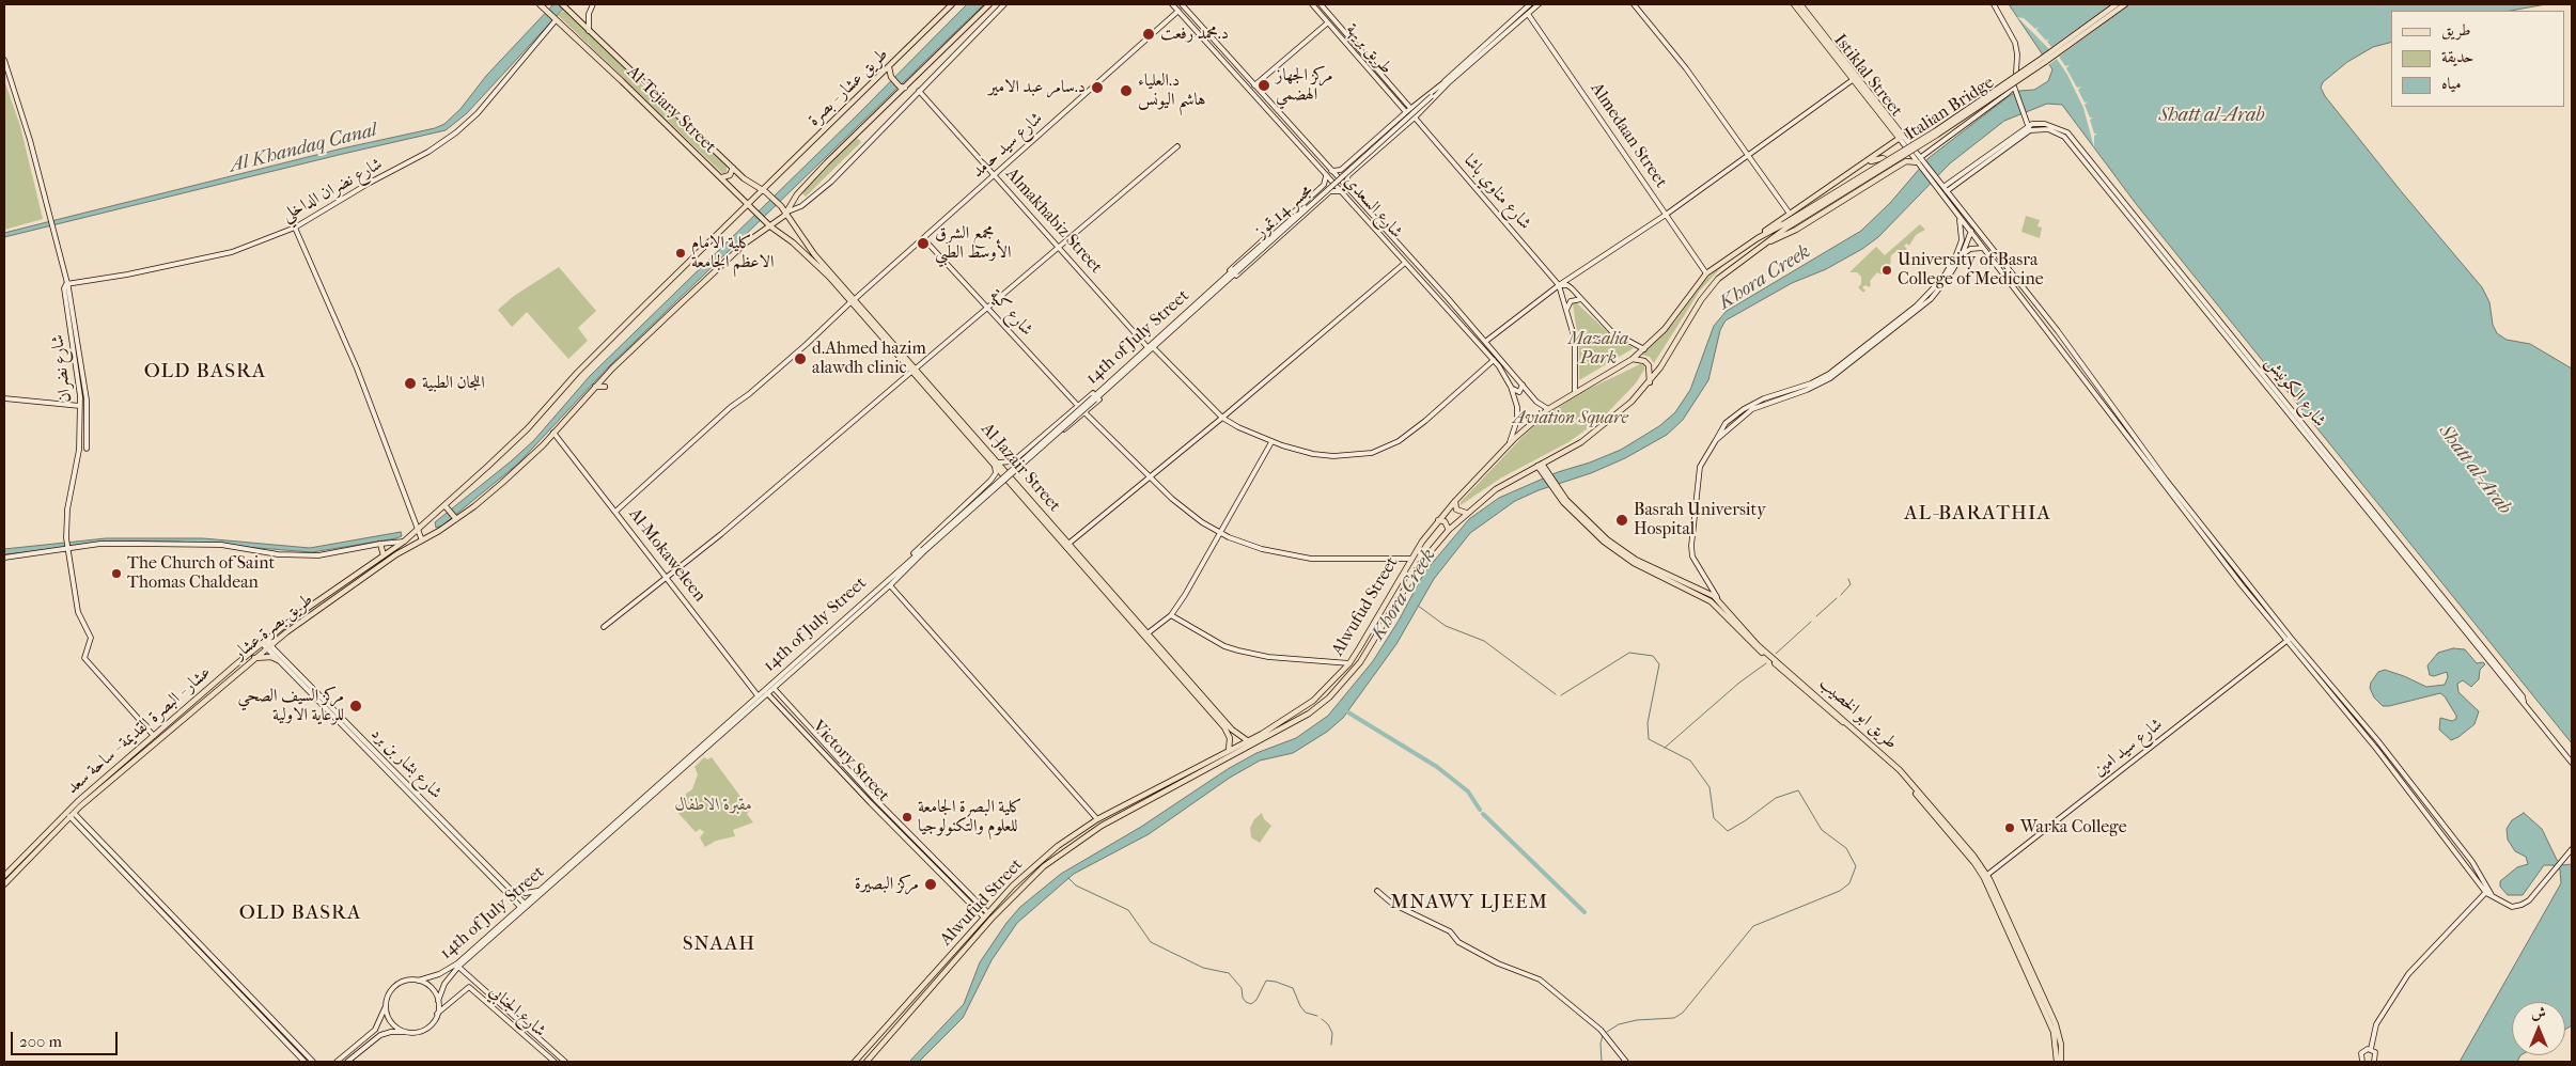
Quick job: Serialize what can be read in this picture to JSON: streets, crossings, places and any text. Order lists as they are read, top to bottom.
{
  "streets": {
    "main road": [
      "Istiklal Street",
      "طريق عشار - بصرة",
      "Italian Bridge",
      "Al-Tejary Street",
      "Al-Jazair Street",
      "Alwufud Street",
      "طريق بصرة عشار",
      "طريق ابو الخصيب",
      "عشار - البصرة القديمة - ساحة سعد"
    ],
    "street": [
      "طريق بريهة",
      "Almedaan Street",
      "شارع سيد حامد",
      "شارع نضران الداخلي",
      "شارع مناوي باشا",
      "شارع السعدي",
      "مجسر 14 تموز",
      "Almakhabiz Street",
      "شارع كية",
      "14th of July Street",
      "شارع نضران",
      "شارع الكونيش",
      "Al-Mokaweleen",
      "شارع سيد امين",
      "Victory Street",
      "شارع بشار بن برد",
      "شارع الجنابي"
    ]
  },
  "crossings": [
    ["طريق عشار - بصرة", "Al-Tejary Street"],
    ["طريق عشار - بصرة", "عشار - البصرة القديمة - ساحة سعد"],
    ["Italian Bridge", "Alwufud Street"],
    ["Al-Tejary Street", "شارع نضران الداخلي"],
    ["Al-Tejary Street", "Al-Jazair Street"],
    ["Almedaan Street", "Alwufud Street"],
    ["شارع سيد حامد", "شارع السعدي"],
    ["شارع سيد حامد", "Almakhabiz Street"],
    ["شارع سيد حامد", "شارع كية"],
    ["شارع سيد حامد", "Al-Jazair Street"],
    ["شارع سيد حامد", "Al-Mokaweleen"],
    ["شارع نضران الداخلي", "شارع نضران"],
    ["شارع مناوي باشا", "Alwufud Street"],
    ["شارع السعدي", "Alwufud Street"],
    ["مجسر 14 تموز", "14th of July Street"],
    ["Almakhabiz Street", "14th of July Street"],
    ["14th of July Street", "Al-Mokaweleen"],
    ["14th of July Street", "Victory Street"],
    ["14th of July Street", "شارع بشار بن برد"],
    ["14th of July Street", "شارع الجنابي"],
    ["شارع نضران", "عشار - البصرة القديمة - ساحة سعد"],
    ["Al-Jazair Street", "Alwufud Street"],
    ["Al-Jazair Street", "طريق بصرة عشار"],
    ["Al-Mokaweleen", "طريق بصرة عشار"],
    ["Alwufud Street", "طريق ابو الخصيب"],
    ["Alwufud Street", "Victory Street"],
    ["طريق بصرة عشار", "شارع بشار بن برد"],
    ["طريق ابو الخصيب", "شارع سيد امين"],
    ["عشار - البصرة القديمة - ساحة سعد", "شارع بشار بن برد"]
  ],
  "districts": [
    "OLD BASRA",
    "AL-BARATHIA",
    "MNAWY LJEEM",
    "OLD BASRA",
    "SNAAH"
  ],
  "water": ["Shatt al-Arab", "Al Khandaq Canal", "Khora Creek"],
  "parks": ["Mazalia Park", "Aviation Square", "مقبرة الاطفال"],
  "places": [
    "د.محمد رفعت",
    "مركز الجهاز الهضمي",
    "د.سامر عبد الامير",
    "د.العلياء هاشم اليونس",
    "مجمع الشرق الأوسط الطبي",
    "كلية الامام الاعظم الجامعة",
    "University of Basra College of Medicine",
    "d.Ahmed hazim alawdh clinic",
    "اللجان الطبية",
    "Basrah University Hospital",
    "The Church of Saint Thomas Chaldean",
    "مركز السيف الصحي للرعاية الاولية",
    "كلية البصرة الجامعة للعلوم والتكنولوجيا",
    "Warka College",
    "مركز البصيرة"
  ],
  "legend": ["طريق", "حديقة", "مياه"],
  "scale_bar": "200 m",
  "north": "top"
}
